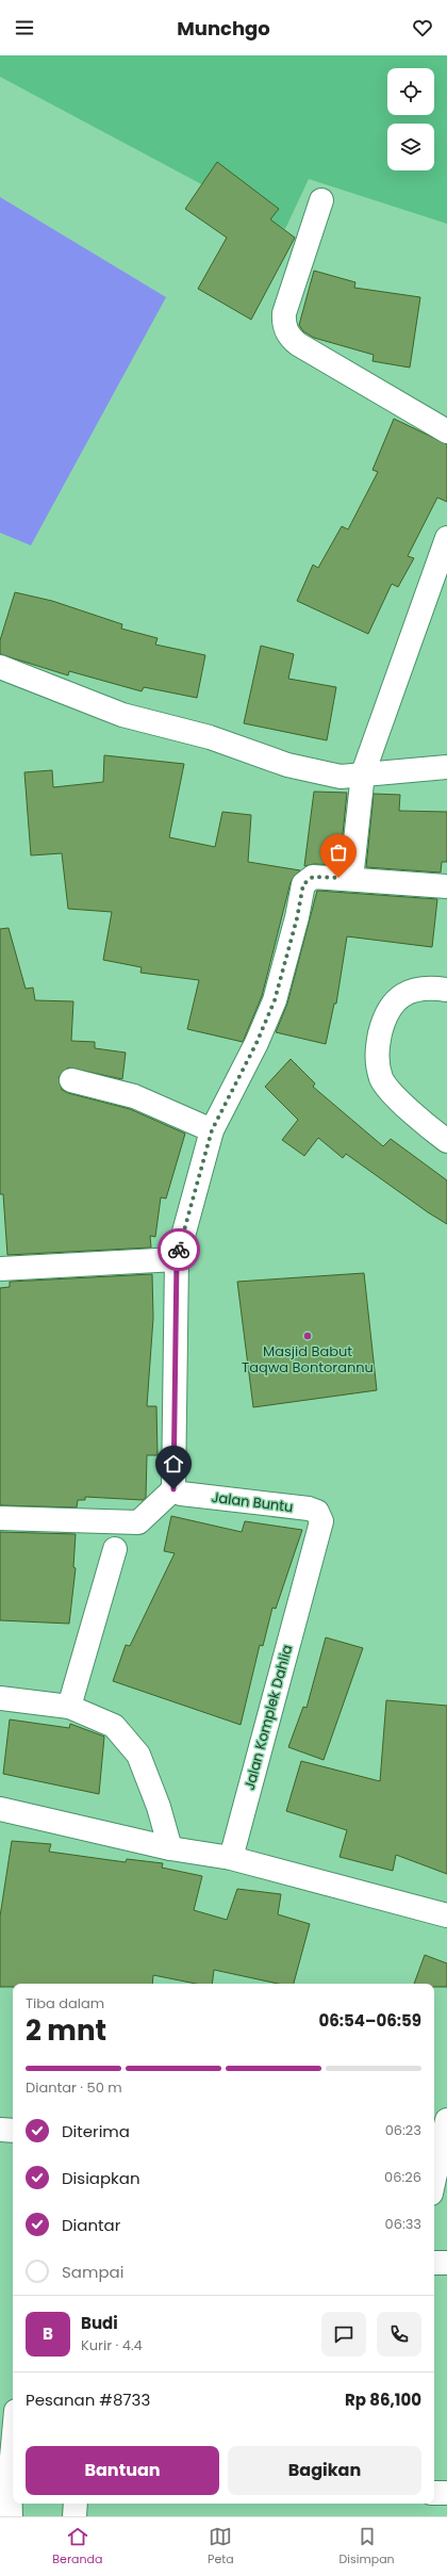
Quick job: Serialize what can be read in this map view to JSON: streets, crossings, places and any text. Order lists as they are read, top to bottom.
{
  "streets": {
    "street": ["Jalan Buntu", "Jalan Komplek Dahlia"]
  },
  "crossings": [
    ["Jalan Buntu", "Jalan Komplek Dahlia"]
  ],
  "places": ["Masjid Babut Taqwa Bontorannu"],
  "page": {
    "header": "Munchgo",
    "heading": ["2 mnt", "Tiba dalam", "06:54–06:59"],
    "panel": [
      "Budi",
      "Kurir · 4.4",
      "Pesanan #8733",
      "Rp 86,100"
    ],
    "bar": "Diantar · 50 m",
    "list": [
      ["Diterima", "06:23"],
      ["Disiapkan", "06:26"],
      ["Diantar", "06:33"],
      "Sampai"
    ],
    "round": "B",
    "buttons": ["Bantuan", "Bagikan"],
    "tabs": ["Beranda", "Peta", "Disimpan"]
  }
}
